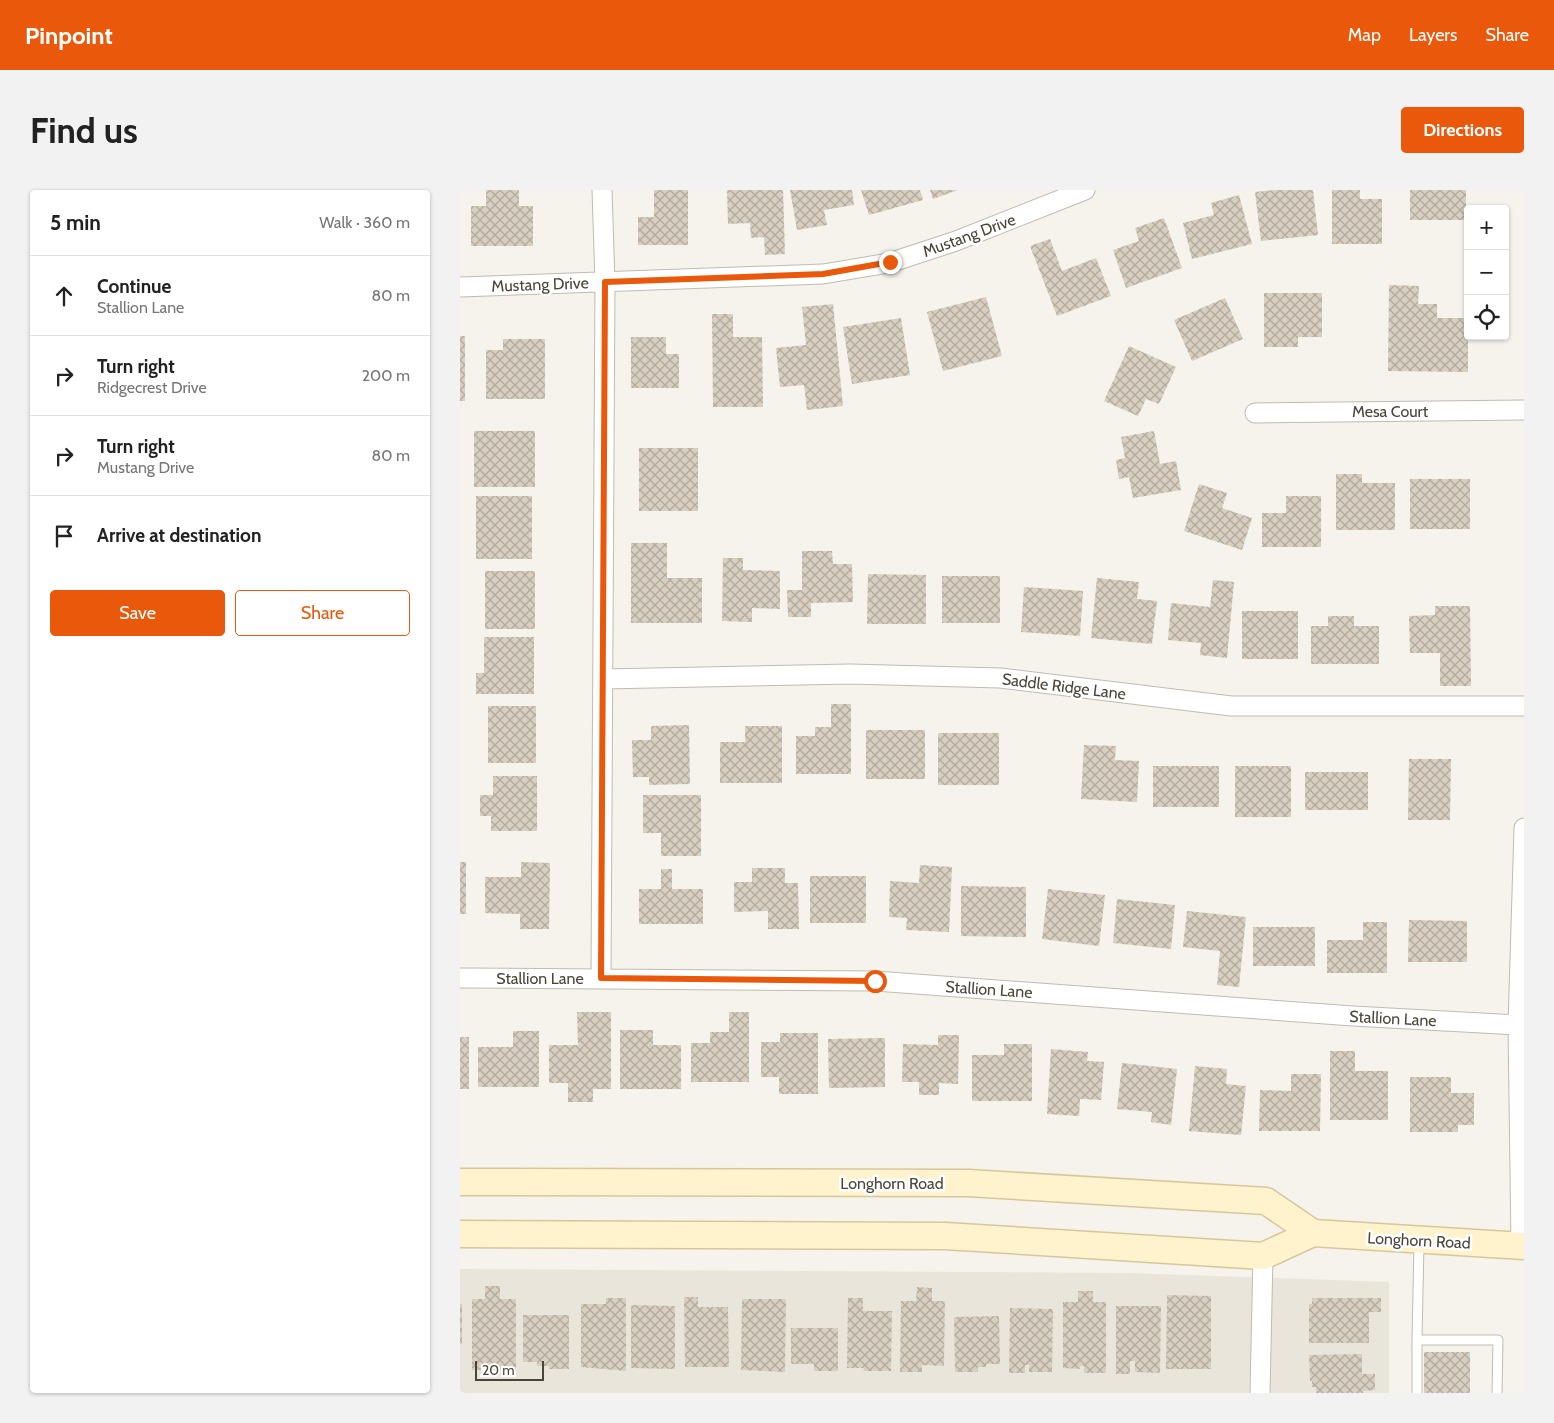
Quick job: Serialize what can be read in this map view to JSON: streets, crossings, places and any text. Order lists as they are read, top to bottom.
{
  "streets": {
    "main road": ["Longhorn Road"],
    "street": [
      "Mustang Drive",
      "Mesa Court",
      "Saddle Ridge Lane",
      "Stallion Lane"
    ]
  },
  "scale_bar": "20 m",
  "page": {
    "header": "Pinpoint",
    "nav": ["Map", "Layers", "Share"],
    "buttons": [
      "Directions",
      ["Save", "Share"]
    ],
    "title": "Find us",
    "heading": ["5 min", "Walk · 360 m"],
    "map_buttons": ["+", "−"],
    "list": [
      ["Continue", "Stallion Lane", "80 m"],
      ["Turn right", "Ridgecrest Drive", "200 m"],
      ["Turn right", "Mustang Drive", "80 m"],
      "Arrive at destination"
    ],
    "scale": "20 m"
  }
}
